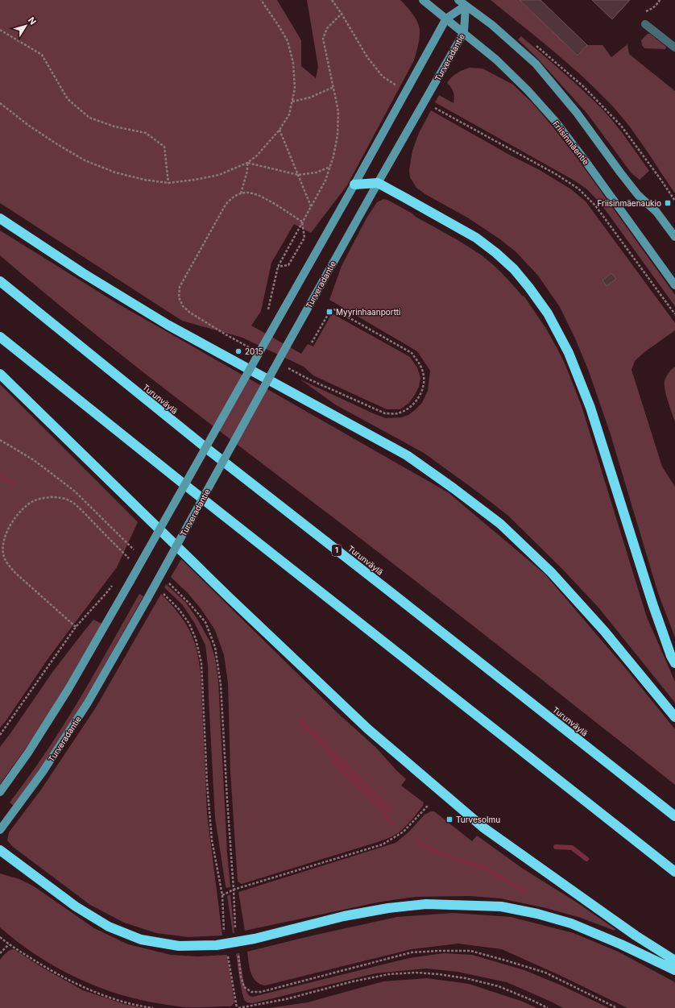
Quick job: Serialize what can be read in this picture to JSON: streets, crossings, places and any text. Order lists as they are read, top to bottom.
{
  "streets": {
    "highway": ["Turunväylä", "1"],
    "main road": ["Turveradantie", "Friisinmäentie"]
  },
  "crossings": [
    ["Turveradantie", "Friisinmäentie"]
  ],
  "places": {
    "transit": ["Friisinmäenaukio", "Myyrinhaanportti", "Turvesolmu"],
    "other": ["2015"]
  },
  "north": "top right"
}
